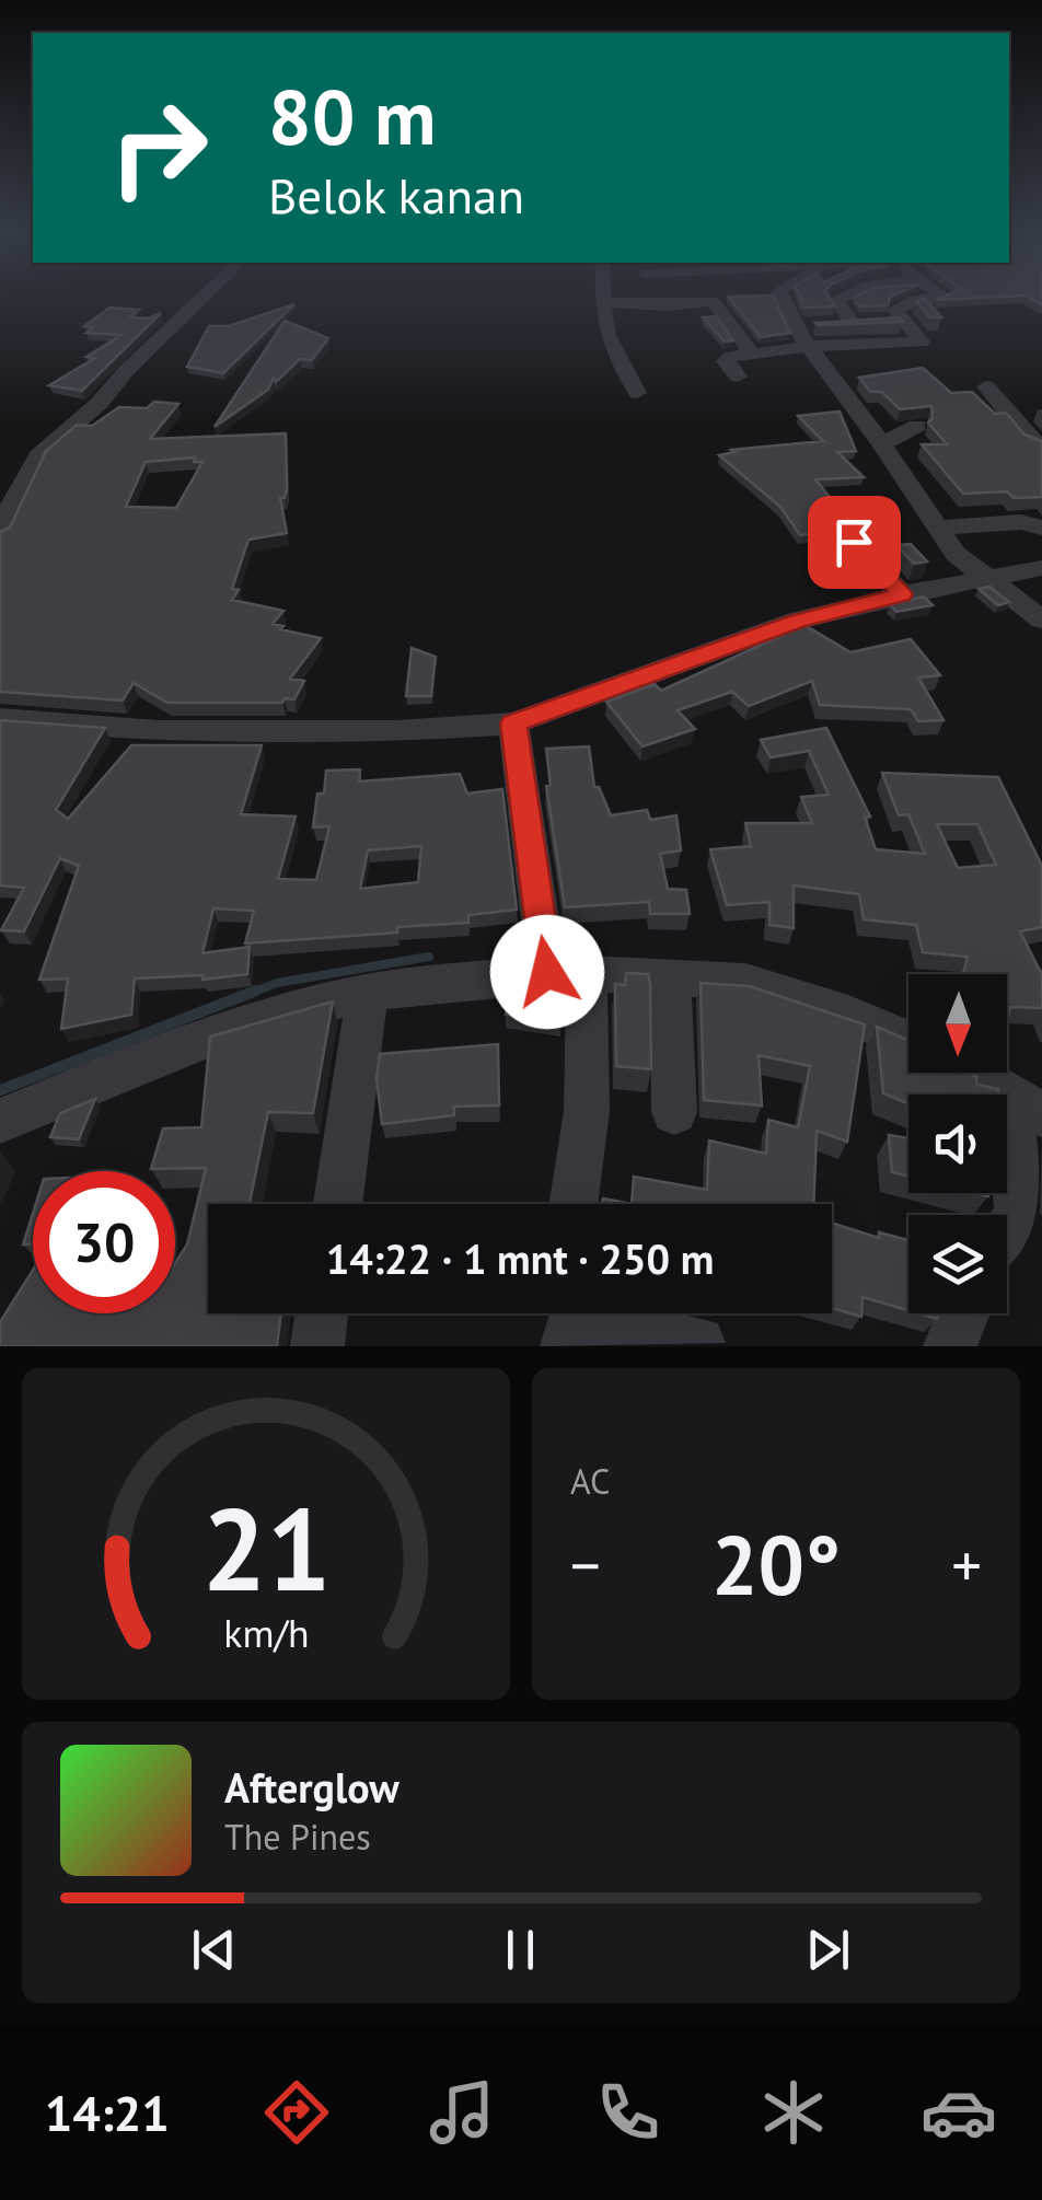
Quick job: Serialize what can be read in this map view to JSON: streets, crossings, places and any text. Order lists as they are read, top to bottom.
{
  "north": "bottom",
  "page": {
    "turn": ["80 m", "Belok kanan"],
    "limit": "30",
    "trip": "14:22 · 1 mnt · 250 m",
    "tile": "AC",
    "heat": ["−", "20°", "+"],
    "song": ["Afterglow", "The Pines"],
    "tabs": "14:21",
    "gauge": ["21", "km/h"]
  }
}
